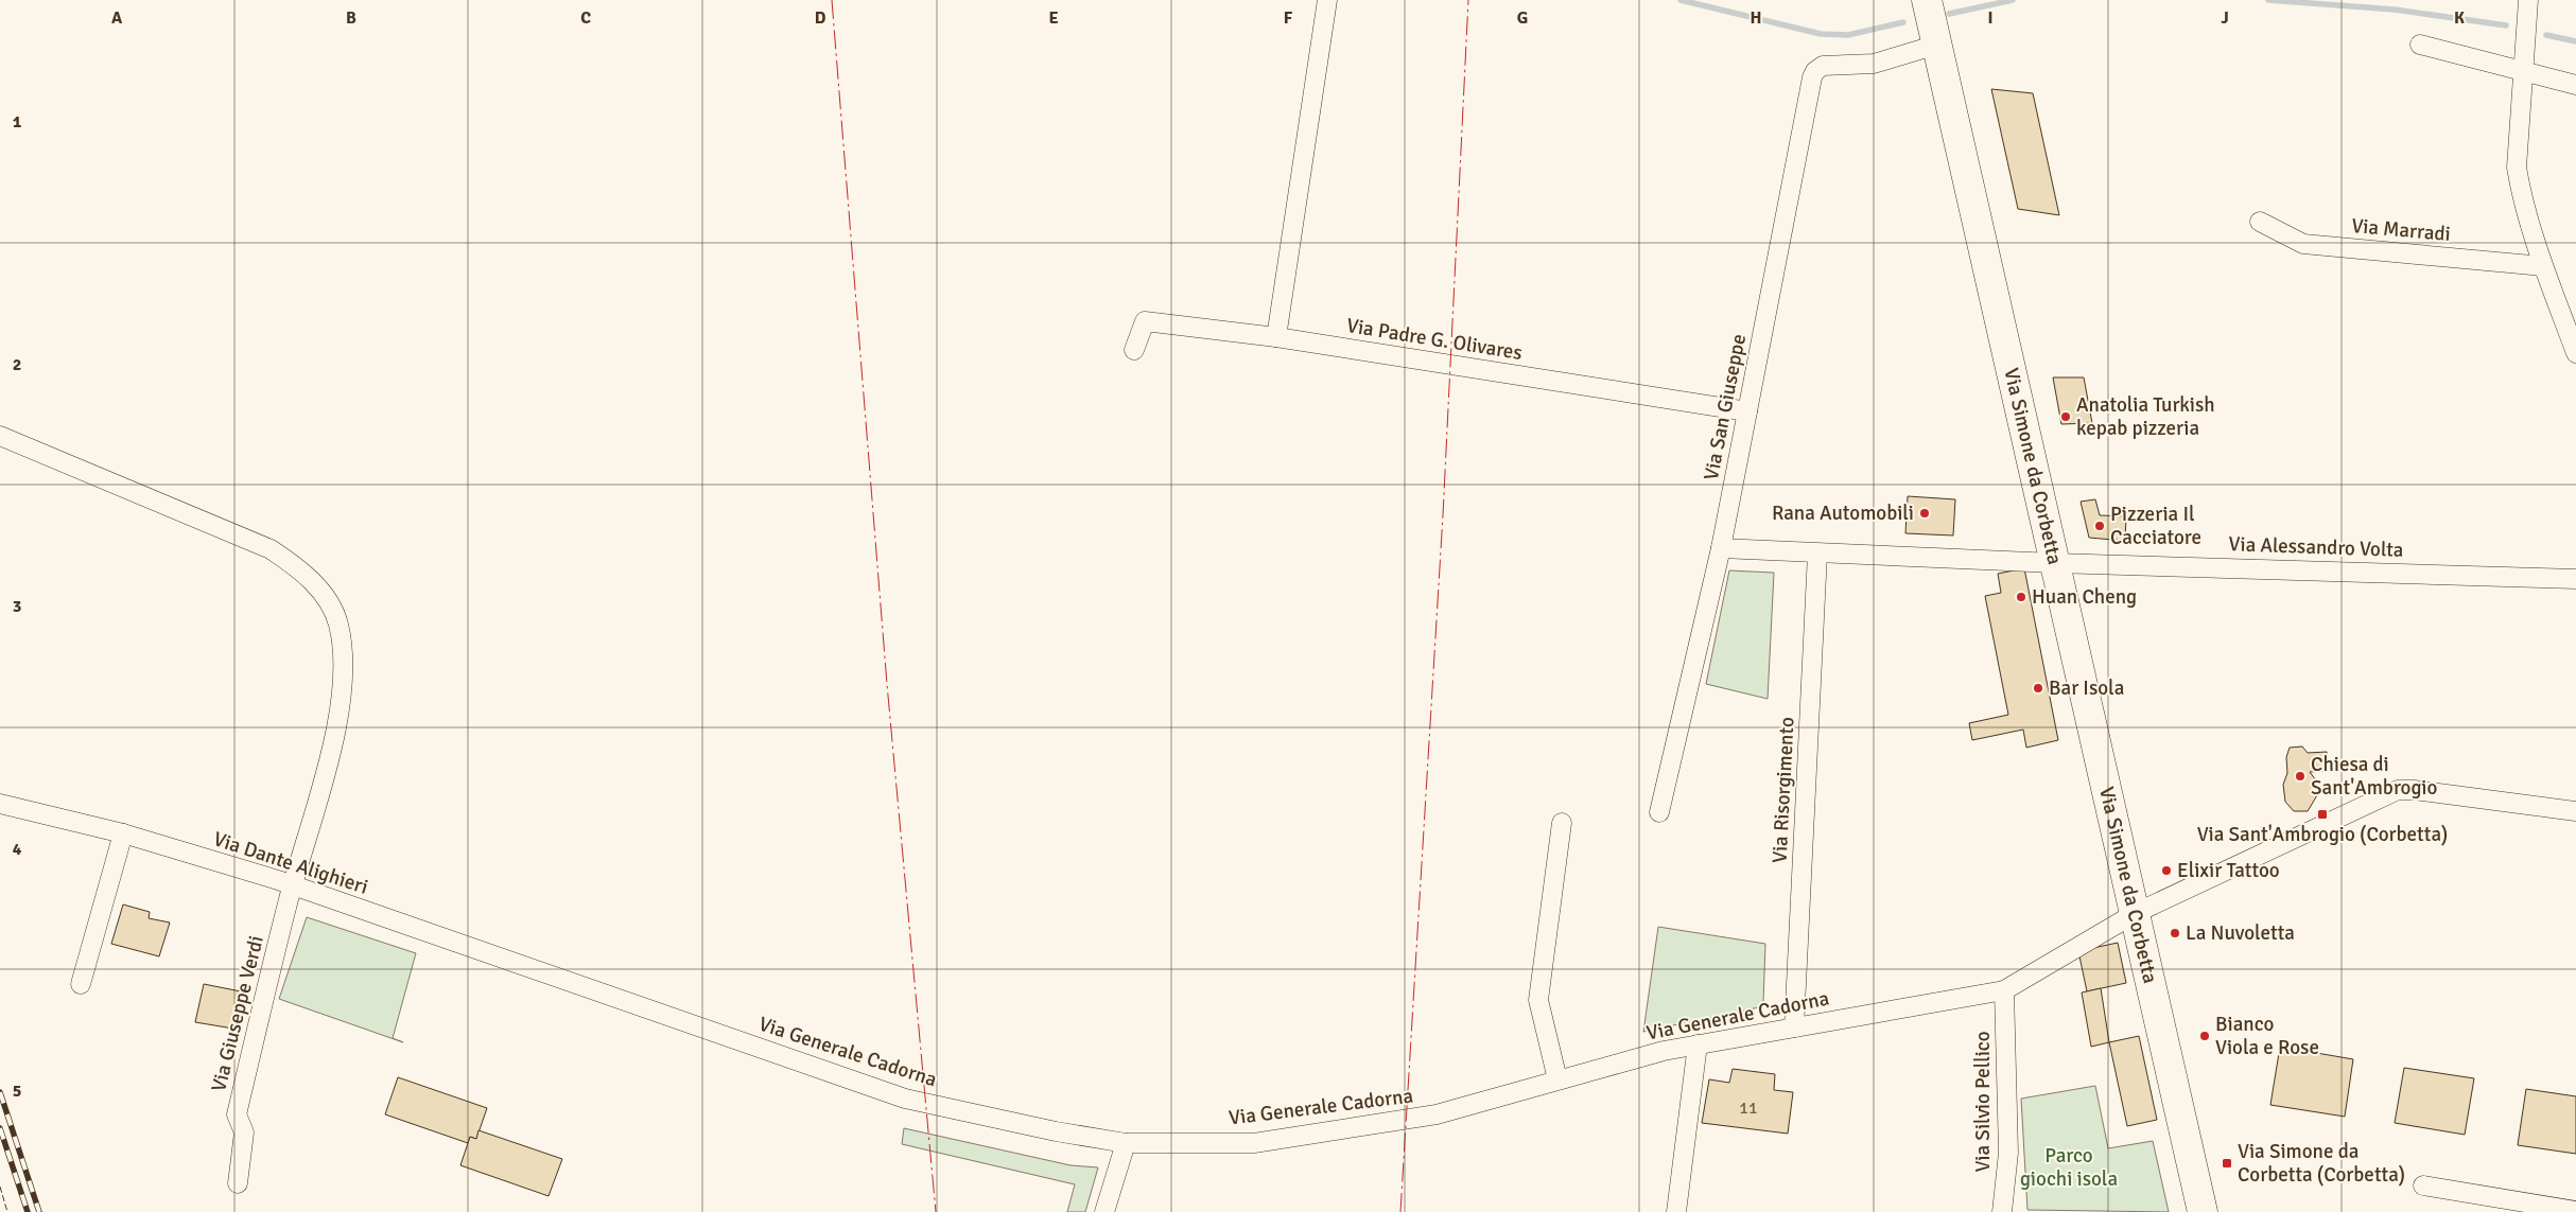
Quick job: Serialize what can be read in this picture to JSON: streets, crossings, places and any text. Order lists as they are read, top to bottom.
{
  "streets": {
    "main road": ["Via Simone da Corbetta"],
    "street": [
      "Via Marradi",
      "Via Padre G. Olivares",
      "Via San Giuseppe",
      "Via Alessandro Volta",
      "Via Risorgimento",
      "Via Dante Alighieri",
      "Via Giuseppe Verdi",
      "Via Generale Cadorna",
      "Via Silvio Pellico"
    ]
  },
  "crossings": [
    ["Via Padre G. Olivares", "Via San Giuseppe"],
    ["Via San Giuseppe", "Via Simone da Corbetta"],
    ["Via Simone da Corbetta", "Via Alessandro Volta"],
    ["Via Simone da Corbetta", "Via Generale Cadorna"],
    ["Via Risorgimento", "Via Generale Cadorna"],
    ["Via Dante Alighieri", "Via Giuseppe Verdi"],
    ["Via Dante Alighieri", "Via Generale Cadorna"],
    ["Via Generale Cadorna", "Via Silvio Pellico"]
  ],
  "parks": ["Parco giochi isola"],
  "places": {
    "other": [
      "Anatolia Turkish kepab pizzeria",
      "Rana Automobili",
      "Pizzeria Il Cacciatore",
      "Huan Cheng",
      "Bar Isola",
      "Chiesa di Sant'Ambrogio",
      "Elixir Tattoo",
      "La Nuvoletta",
      "Bianco Viola e Rose"
    ],
    "transit": ["Via Sant'Ambrogio (Corbetta)", "Via Simone da Corbetta (Corbetta)"]
  },
  "house_numbers": ["11"],
  "grid": {
    "columns": [
      "A",
      "B",
      "C",
      "D",
      "E",
      "F",
      "G",
      "H",
      "I",
      "J",
      "K"
    ],
    "rows": [
      "1",
      "2",
      "3",
      "4",
      "5"
    ]
  }
}
